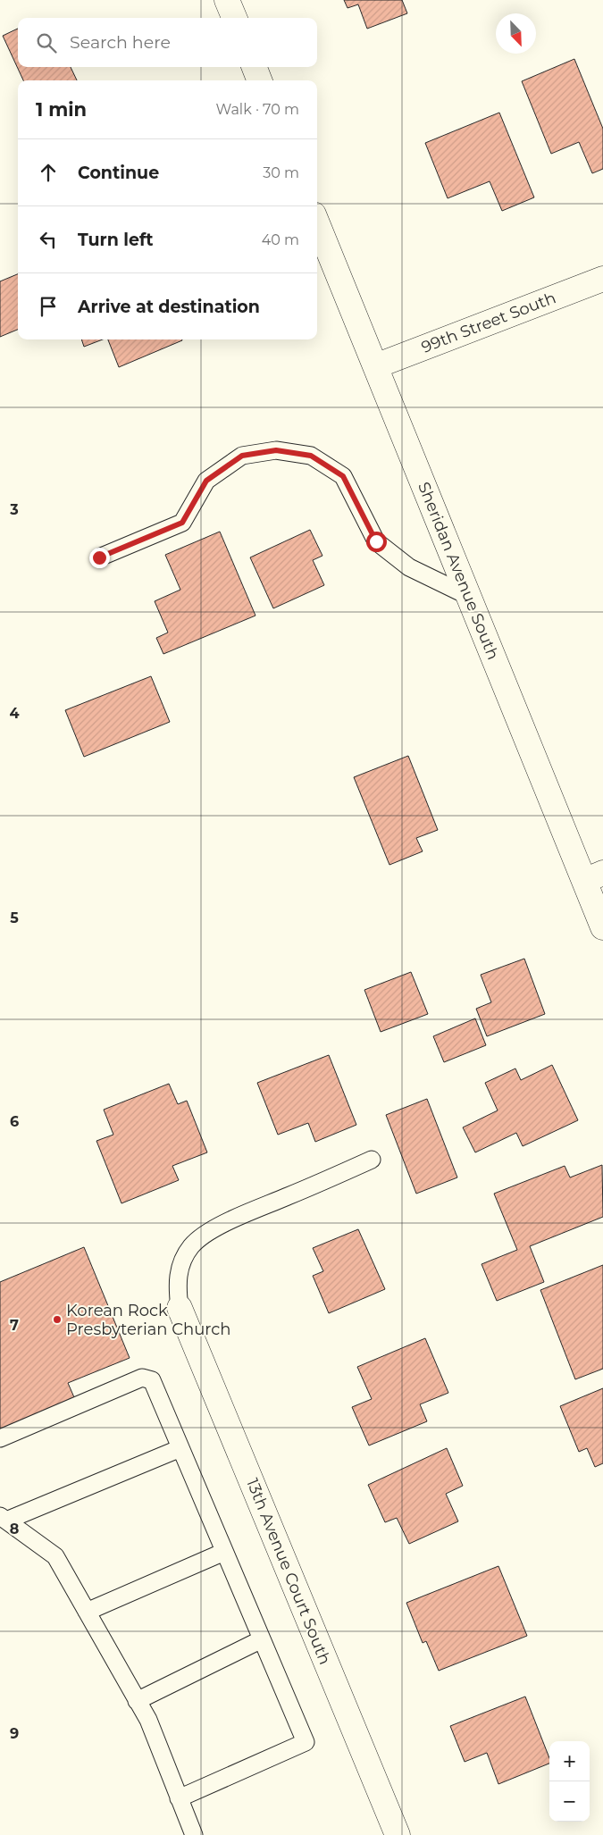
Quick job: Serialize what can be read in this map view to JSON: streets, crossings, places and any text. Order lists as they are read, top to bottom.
{
  "streets": {
    "street": ["99th Street South", "Sheridan Avenue South", "13th Avenue Court South"]
  },
  "crossings": [
    ["99th Street South", "Sheridan Avenue South"]
  ],
  "places": ["Korean Rock Presbyterian Church"],
  "north": "bottom right",
  "page": {
    "search": "Search here",
    "heading": ["1 min", "Walk · 70 m"],
    "list": [
      ["Continue", "30 m"],
      ["Turn left", "40 m"],
      "Arrive at destination"
    ],
    "map_buttons": ["+", "−"]
  },
  "grid": {
    "rows": [
      "3",
      "4",
      "5",
      "6",
      "7",
      "8",
      "9"
    ]
  }
}
